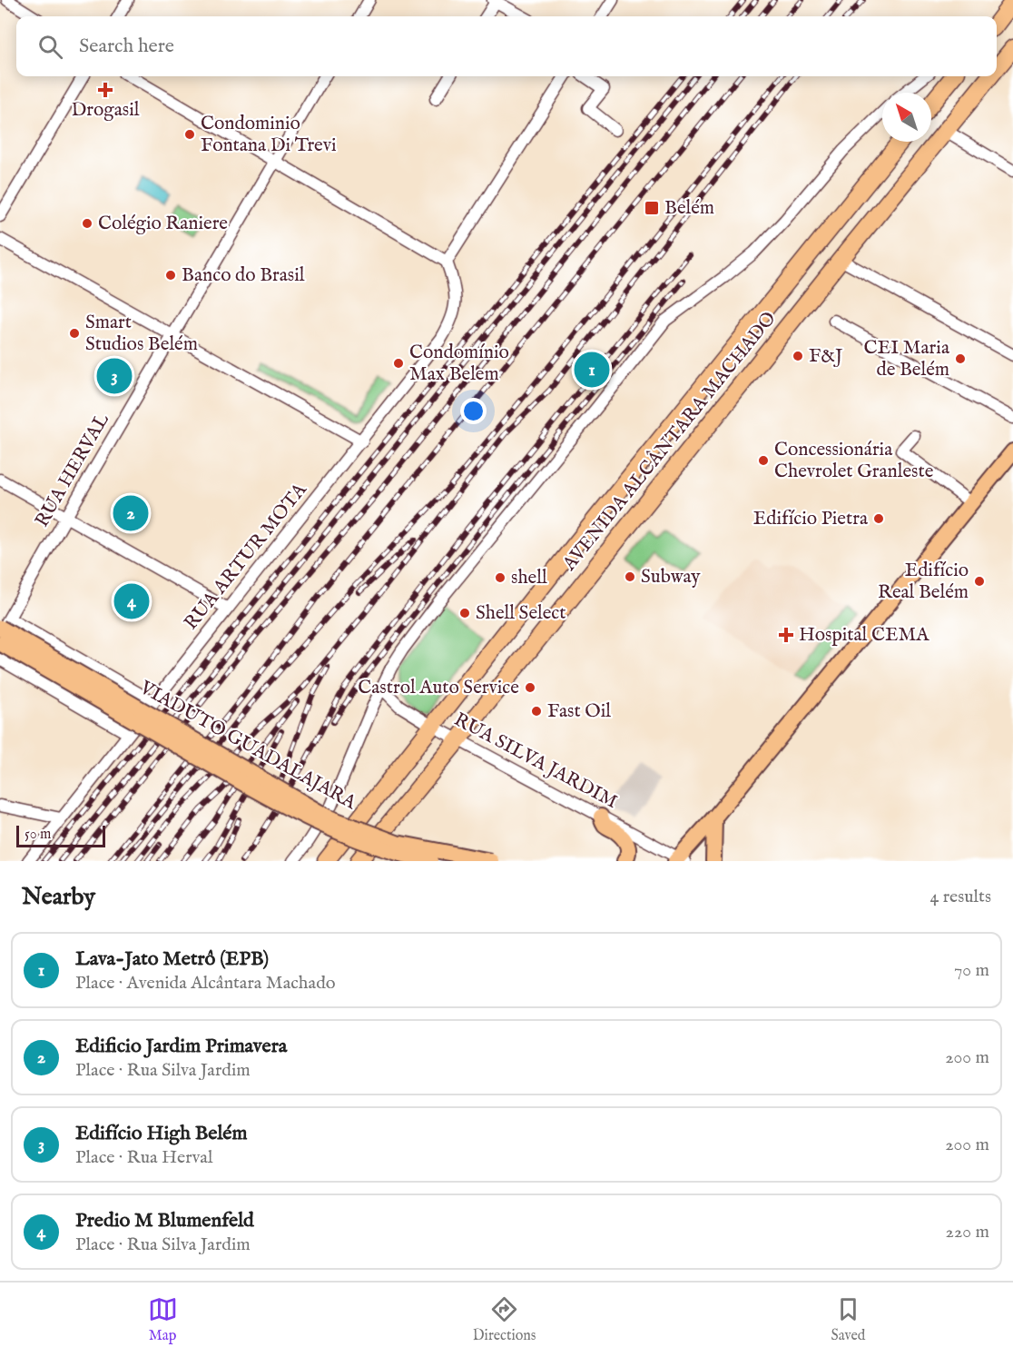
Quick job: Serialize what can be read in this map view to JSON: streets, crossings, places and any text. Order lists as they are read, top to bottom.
{
  "streets": {
    "highway": ["AVENIDA ALCÂNTARA MACHADO"],
    "main road": ["VIADUTO GUADALAJARA"],
    "street": ["RUA HERVAL", "RUA ARTUR MOTA", "RUA SILVA JARDIM"]
  },
  "crossings": [
    ["AVENIDA ALCÂNTARA MACHADO", "RUA SILVA JARDIM"],
    ["RUA HERVAL", "VIADUTO GUADALAJARA"]
  ],
  "places": {
    "health": ["Drogasil", "Hospital CEMA"],
    "other": [
      "Condominio Fontana Di Trevi",
      "Colégio Raniere",
      "Banco do Brasil",
      "Smart Studios Belém",
      "F&J",
      "CEI Maria de Belém",
      "Condomínio Max Belem",
      "Concessionária Chevrolet Granleste",
      "Edifício Pietra",
      "Subway",
      "shell",
      "Edifício Real Belém",
      "Shell Select",
      "Castrol Auto Service",
      "Fast Oil"
    ],
    "transit": ["Belém"]
  },
  "scale_bar": "50 m",
  "north": "top left",
  "page": {
    "search": "Search here",
    "pins": [
      "1",
      "3",
      "2",
      "4"
    ],
    "scale": "50 m",
    "heading": ["Nearby", "4 results"],
    "list": [
      {
        "mark": "1",
        "name": "Lava-Jato Metrô (EPB)",
        "note": "Place · Avenida Alcântara Machado",
        "value": "70 m"
      },
      {
        "mark": "2",
        "name": "Edificio Jardim Primavera",
        "note": "Place · Rua Silva Jardim",
        "value": "200 m"
      },
      {
        "mark": "3",
        "name": "Edifício High Belém",
        "note": "Place · Rua Herval",
        "value": "200 m"
      },
      {
        "mark": "4",
        "name": "Predio M Blumenfeld",
        "note": "Place · Rua Silva Jardim",
        "value": "220 m"
      }
    ],
    "nav": ["Map", "Directions", "Saved"]
  }
}
